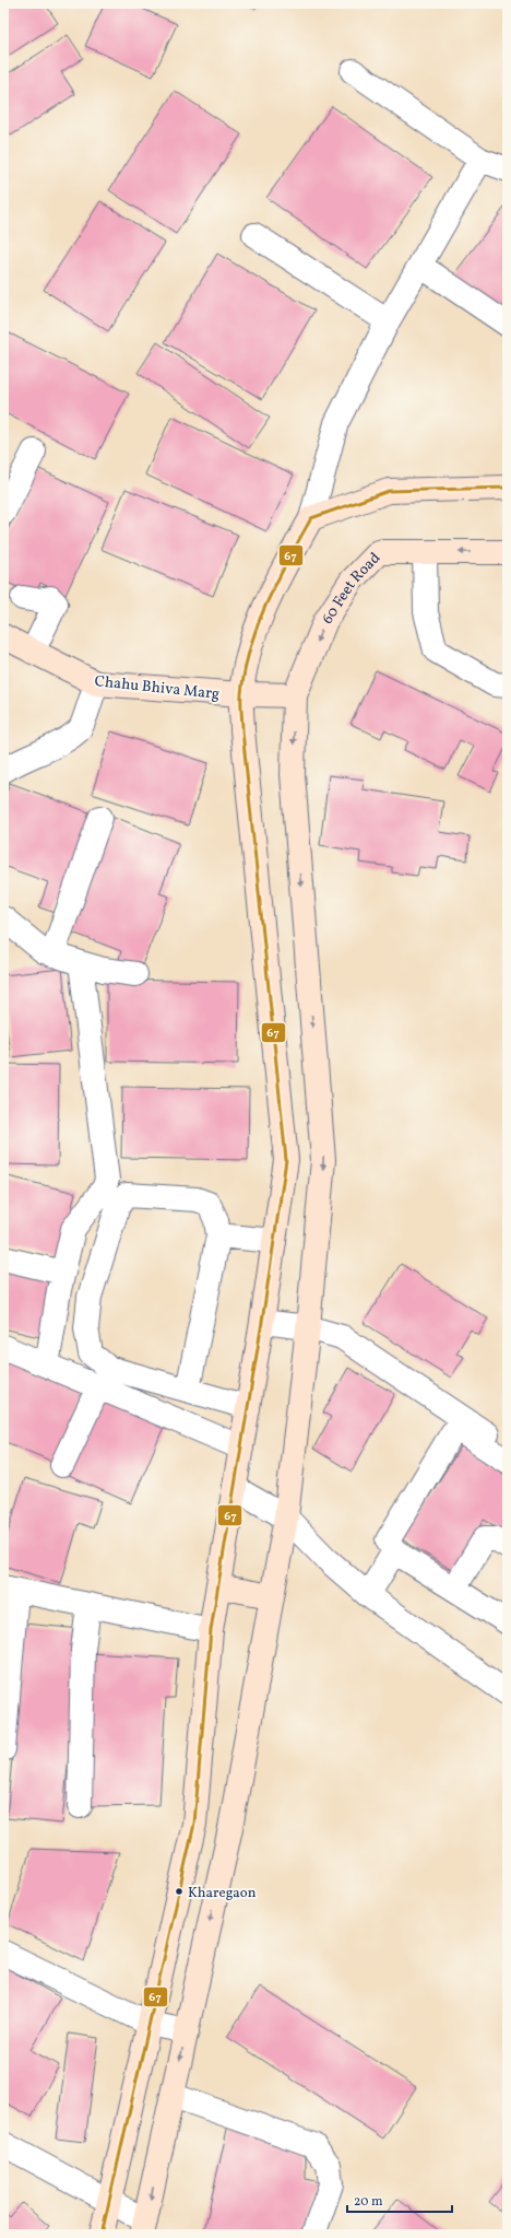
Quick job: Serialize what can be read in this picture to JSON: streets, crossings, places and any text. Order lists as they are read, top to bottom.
{
  "streets": {
    "street": ["60 Feet Road", "Chahu Bhiva Marg"]
  },
  "crossings": [
    ["60 Feet Road", "Chahu Bhiva Marg"]
  ],
  "one_way": ["60 Feet Road"],
  "places": ["Kharegaon"],
  "lines": ["transit line 67"],
  "scale_bar": "20 m"
}
